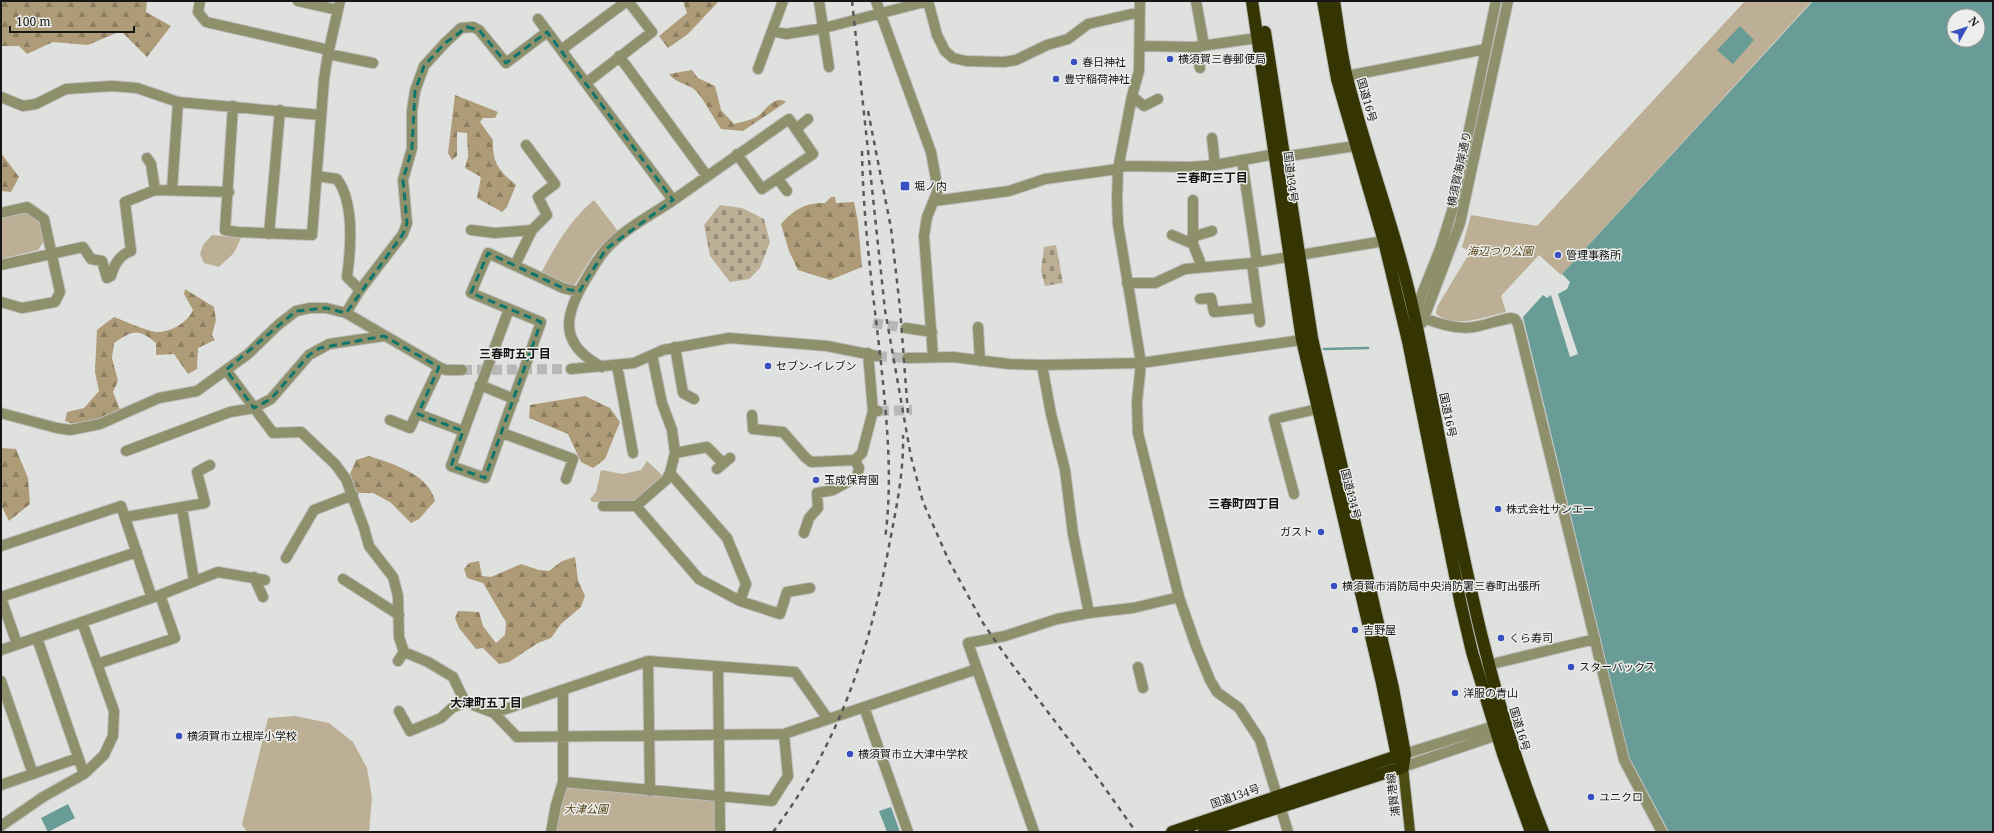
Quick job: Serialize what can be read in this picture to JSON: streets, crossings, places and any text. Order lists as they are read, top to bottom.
{
  "streets": {
    "highway": ["国道16号", "国道134号"],
    "main road": ["浦賀港線"],
    "street": ["横須賀海岸通り"]
  },
  "crossings": [
    ["国道16号", "横須賀海岸通り"],
    ["国道134号", "浦賀港線"]
  ],
  "districts": [
    "三春町三丁目",
    "三春町五丁目",
    "三春町四丁目",
    "大津町五丁目"
  ],
  "parks": ["海辺つり公園", "大津公園"],
  "places": {
    "other": [
      "横須賀三春郵便局",
      "春日神社",
      "豊守稲荷神社",
      "管理事務所",
      "セブン-イレブン",
      "玉成保育園",
      "株式会社サンエー",
      "ガスト",
      "横須賀市消防局中央消防署三春町出張所",
      "吉野屋",
      "くら寿司",
      "スターバックス",
      "洋服の青山",
      "横須賀市立根岸小学校",
      "横須賀市立大津中学校",
      "ユニクロ"
    ],
    "transit": ["堀ノ内"]
  },
  "scale_bar": "100 m",
  "north": "top right"
}
